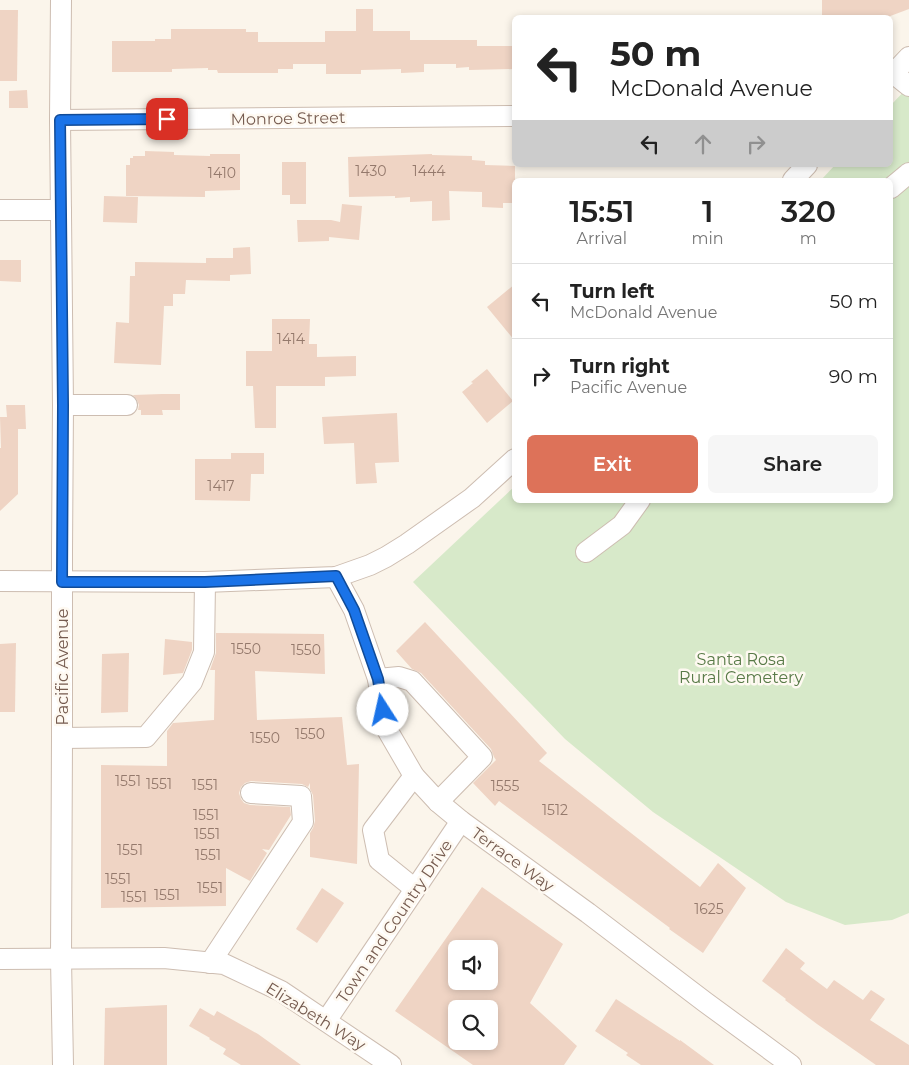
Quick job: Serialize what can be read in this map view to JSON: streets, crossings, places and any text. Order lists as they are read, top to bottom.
{
  "streets": {
    "street": [
      "Monroe Street",
      "Pacific Avenue",
      "Terrace Way",
      "Town and Country Drive",
      "Elizabeth Way"
    ]
  },
  "crossings": [
    ["Monroe Street", "Pacific Avenue"],
    ["Pacific Avenue", "Elizabeth Way"],
    ["Terrace Way", "Town and Country Drive"],
    ["Town and Country Drive", "Elizabeth Way"]
  ],
  "parks": ["Santa Rosa Rural Cemetery"],
  "house_numbers": [
    "1430",
    "1444",
    "1410",
    "1414",
    "1417",
    "1550",
    "1550",
    "1550",
    "1550",
    "1551",
    "1551",
    "1551",
    "1555",
    "1512",
    "1551",
    "1551",
    "1551",
    "1551",
    "1551",
    "1551",
    "1551",
    "1551",
    "1625"
  ],
  "page": {
    "turn": ["50 m", "McDonald Avenue"],
    "eta": [
      "15:51",
      "Arrival",
      "1",
      "min",
      "320",
      "m"
    ],
    "list": [
      {
        "name": "Turn left",
        "note": "McDonald Avenue",
        "value": "50 m"
      },
      {
        "name": "Turn right",
        "note": "Pacific Avenue",
        "value": "90 m"
      }
    ],
    "buttons": ["Exit", "Share"]
  }
}
